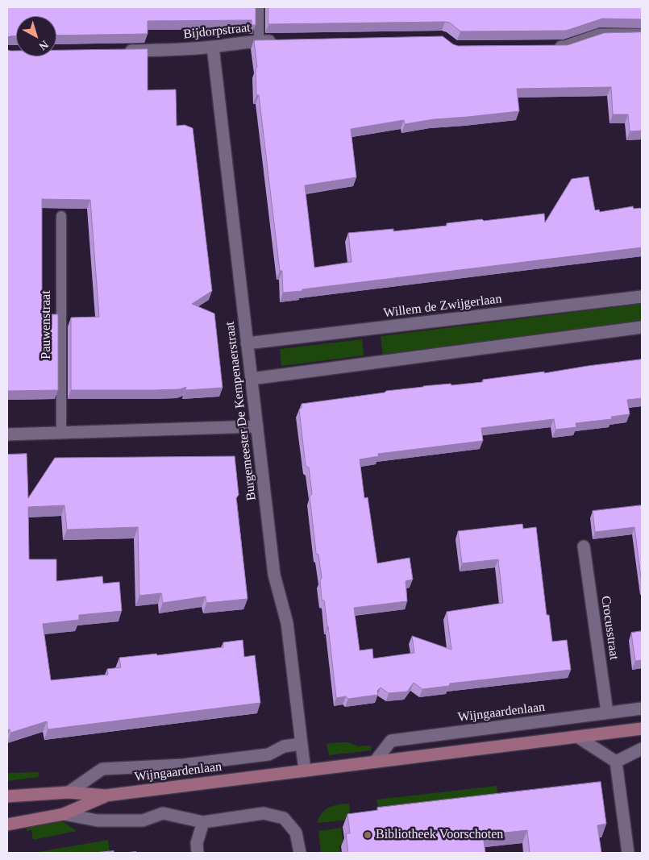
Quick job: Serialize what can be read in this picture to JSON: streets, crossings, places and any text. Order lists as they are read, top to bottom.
{
  "streets": {
    "main road": ["Wijngaardenlaan"],
    "street": [
      "Bijdorpstraat",
      "Willem de Zwijgerlaan",
      "Burgemeester De Kempenaerstraat",
      "Crocusstraat"
    ],
    "lane": ["Pauwenstraat"]
  },
  "crossings": [
    ["Bijdorpstraat", "Burgemeester De Kempenaerstraat"],
    ["Willem de Zwijgerlaan", "Burgemeester De Kempenaerstraat"],
    ["Burgemeester De Kempenaerstraat", "Wijngaardenlaan"],
    ["Crocusstraat", "Wijngaardenlaan"]
  ],
  "places": ["Bibliotheek Voorschoten"],
  "north": "bottom right"
}
